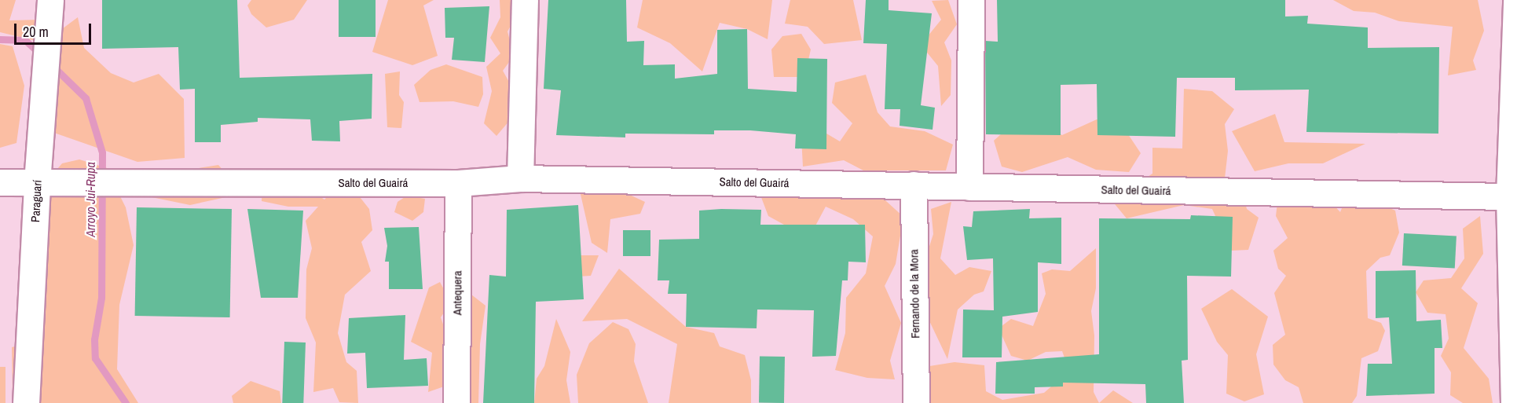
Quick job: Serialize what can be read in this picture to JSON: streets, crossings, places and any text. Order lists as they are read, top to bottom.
{
  "streets": {
    "street": [
      "Salto del Guairá",
      "Paraguarí",
      "Antequera",
      "Fernando de la Mora"
    ]
  },
  "crossings": [
    ["Salto del Guairá", "Paraguarí"],
    ["Salto del Guairá", "Antequera"],
    ["Salto del Guairá", "Fernando de la Mora"]
  ],
  "water": ["Arroyo Jui-Rupa"],
  "scale_bar": "20 m"
}
